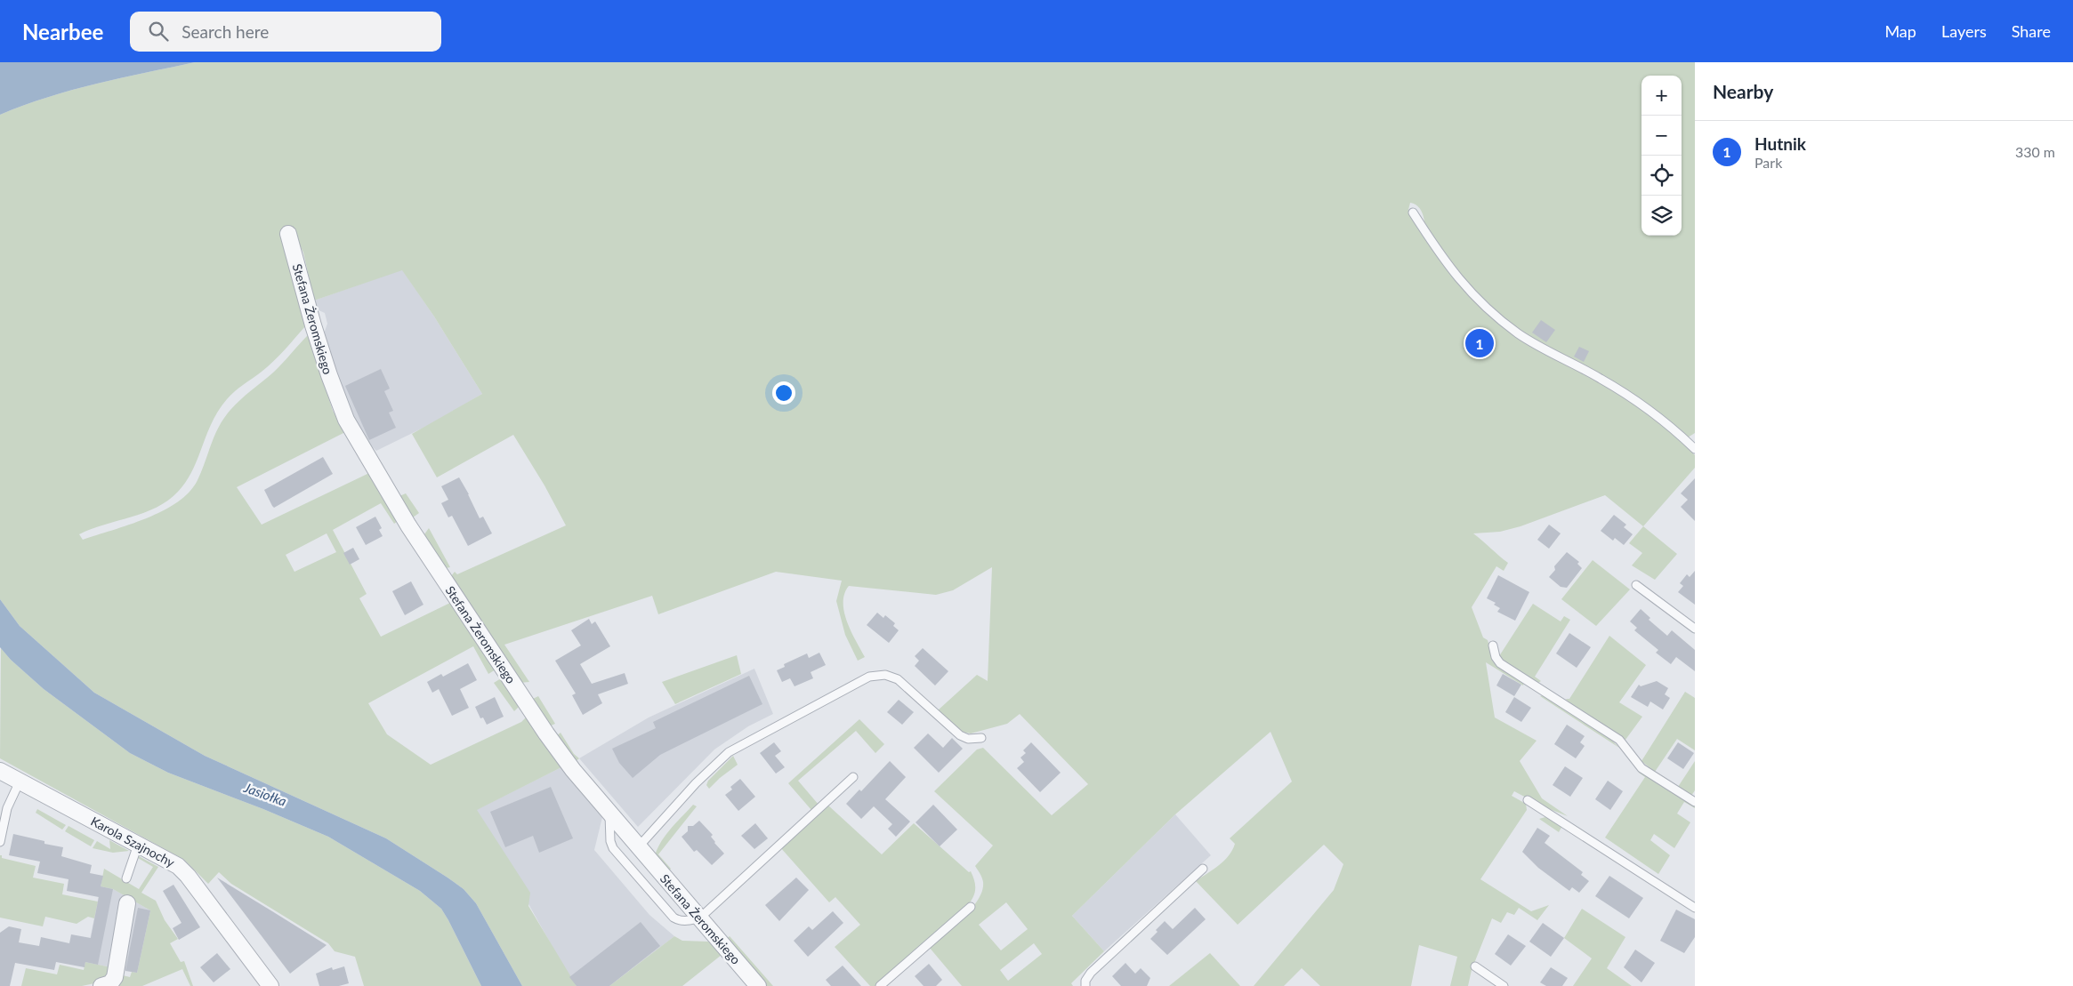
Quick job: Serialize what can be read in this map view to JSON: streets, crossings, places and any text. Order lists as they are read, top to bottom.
{
  "streets": {
    "street": ["Stefana Żeromskiego", "Karola Szajnochy"]
  },
  "water": ["Jasiołka"],
  "page": {
    "header": "Nearbee",
    "search": "Search here",
    "nav": ["Map", "Layers", "Share"],
    "heading": "Nearby",
    "map_buttons": ["+", "−"],
    "list": [
      {
        "mark": "1",
        "name": "Hutnik",
        "note": "Park",
        "value": "330 m"
      }
    ],
    "pins": "1"
  }
}
